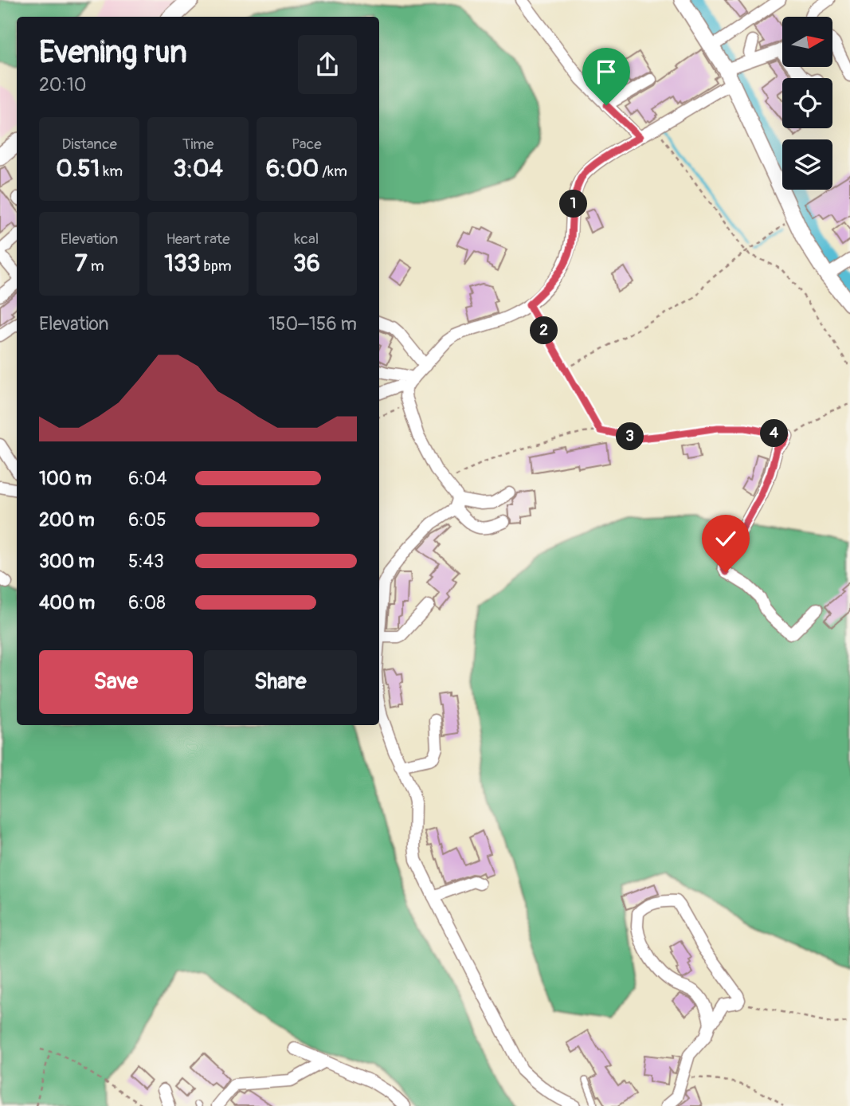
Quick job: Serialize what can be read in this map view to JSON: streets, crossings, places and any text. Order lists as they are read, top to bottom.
{
  "north": "right",
  "page": {
    "heading": ["Evening run", "20:10"],
    "stats": [
      ["Distance", "0.51 km"],
      ["Time", "3:04"],
      ["Pace", "6:00 /km"],
      ["Elevation", "7 m"],
      ["Heart rate", "133 bpm"],
      ["kcal", "36"]
    ],
    "pins": [
      "1",
      "2",
      "4",
      "3"
    ],
    "chart": ["Elevation", "150–156 m"],
    "list": [
      {
        "name": "100 m",
        "note": "6:04"
      },
      {
        "name": "200 m",
        "note": "6:05"
      },
      {
        "name": "300 m",
        "note": "5:43"
      },
      {
        "name": "400 m",
        "note": "6:08"
      }
    ],
    "buttons": ["Save", "Share"]
  }
}
